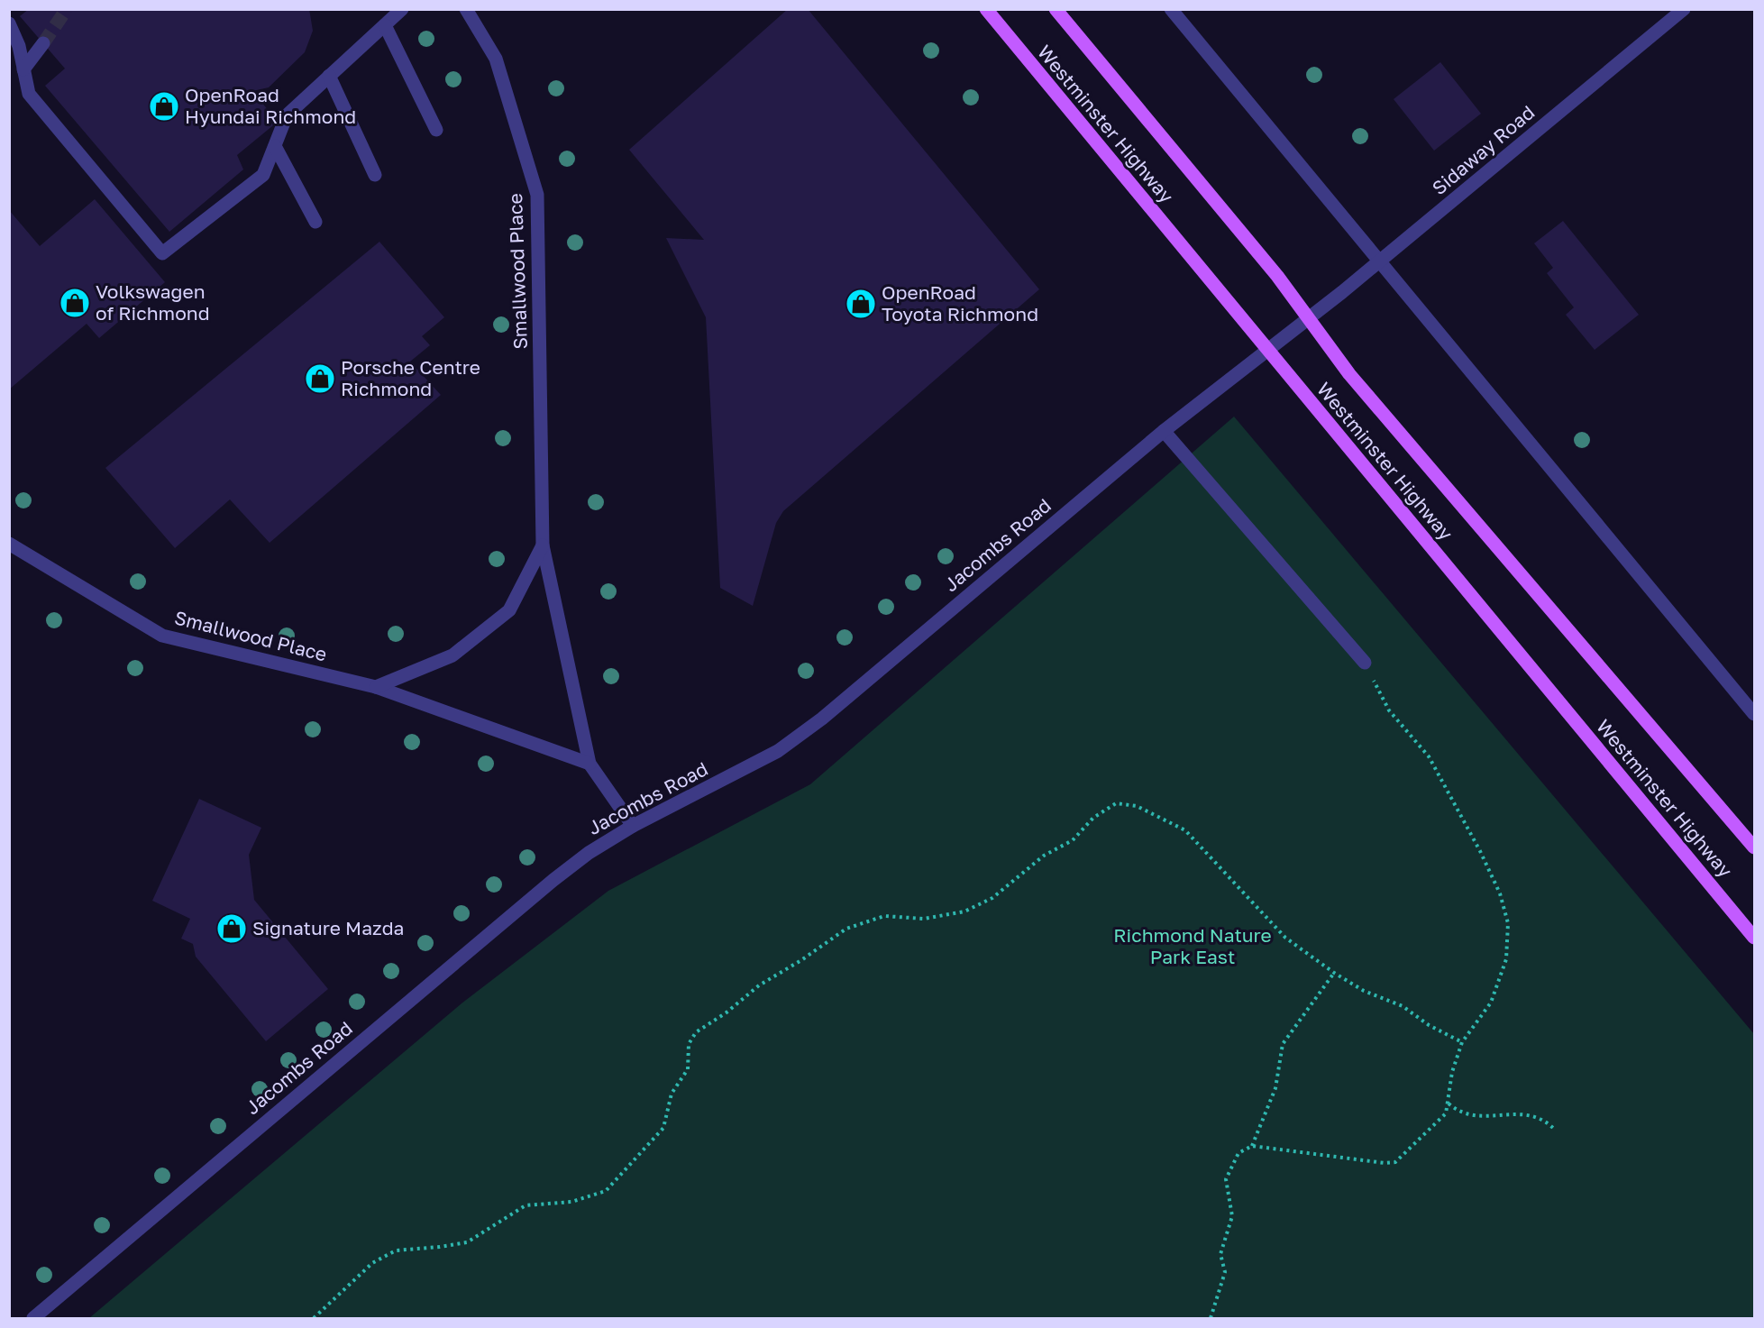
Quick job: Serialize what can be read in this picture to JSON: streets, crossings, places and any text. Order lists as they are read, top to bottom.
{
  "streets": {
    "main road": ["Westminster Highway"],
    "street": ["Sidaway Road", "Smallwood Place", "Jacombs Road"]
  },
  "crossings": [
    ["Westminster Highway", "Sidaway Road"],
    ["Westminster Highway", "Jacombs Road"],
    ["Sidaway Road", "Jacombs Road"],
    ["Smallwood Place", "Jacombs Road"]
  ],
  "parks": ["Richmond Nature Park East"],
  "places": {
    "shop": [
      "OpenRoad Hyundai Richmond",
      "Volkswagen of Richmond",
      "OpenRoad Toyota Richmond",
      "Porsche Centre Richmond",
      "Signature Mazda"
    ]
  }
}
